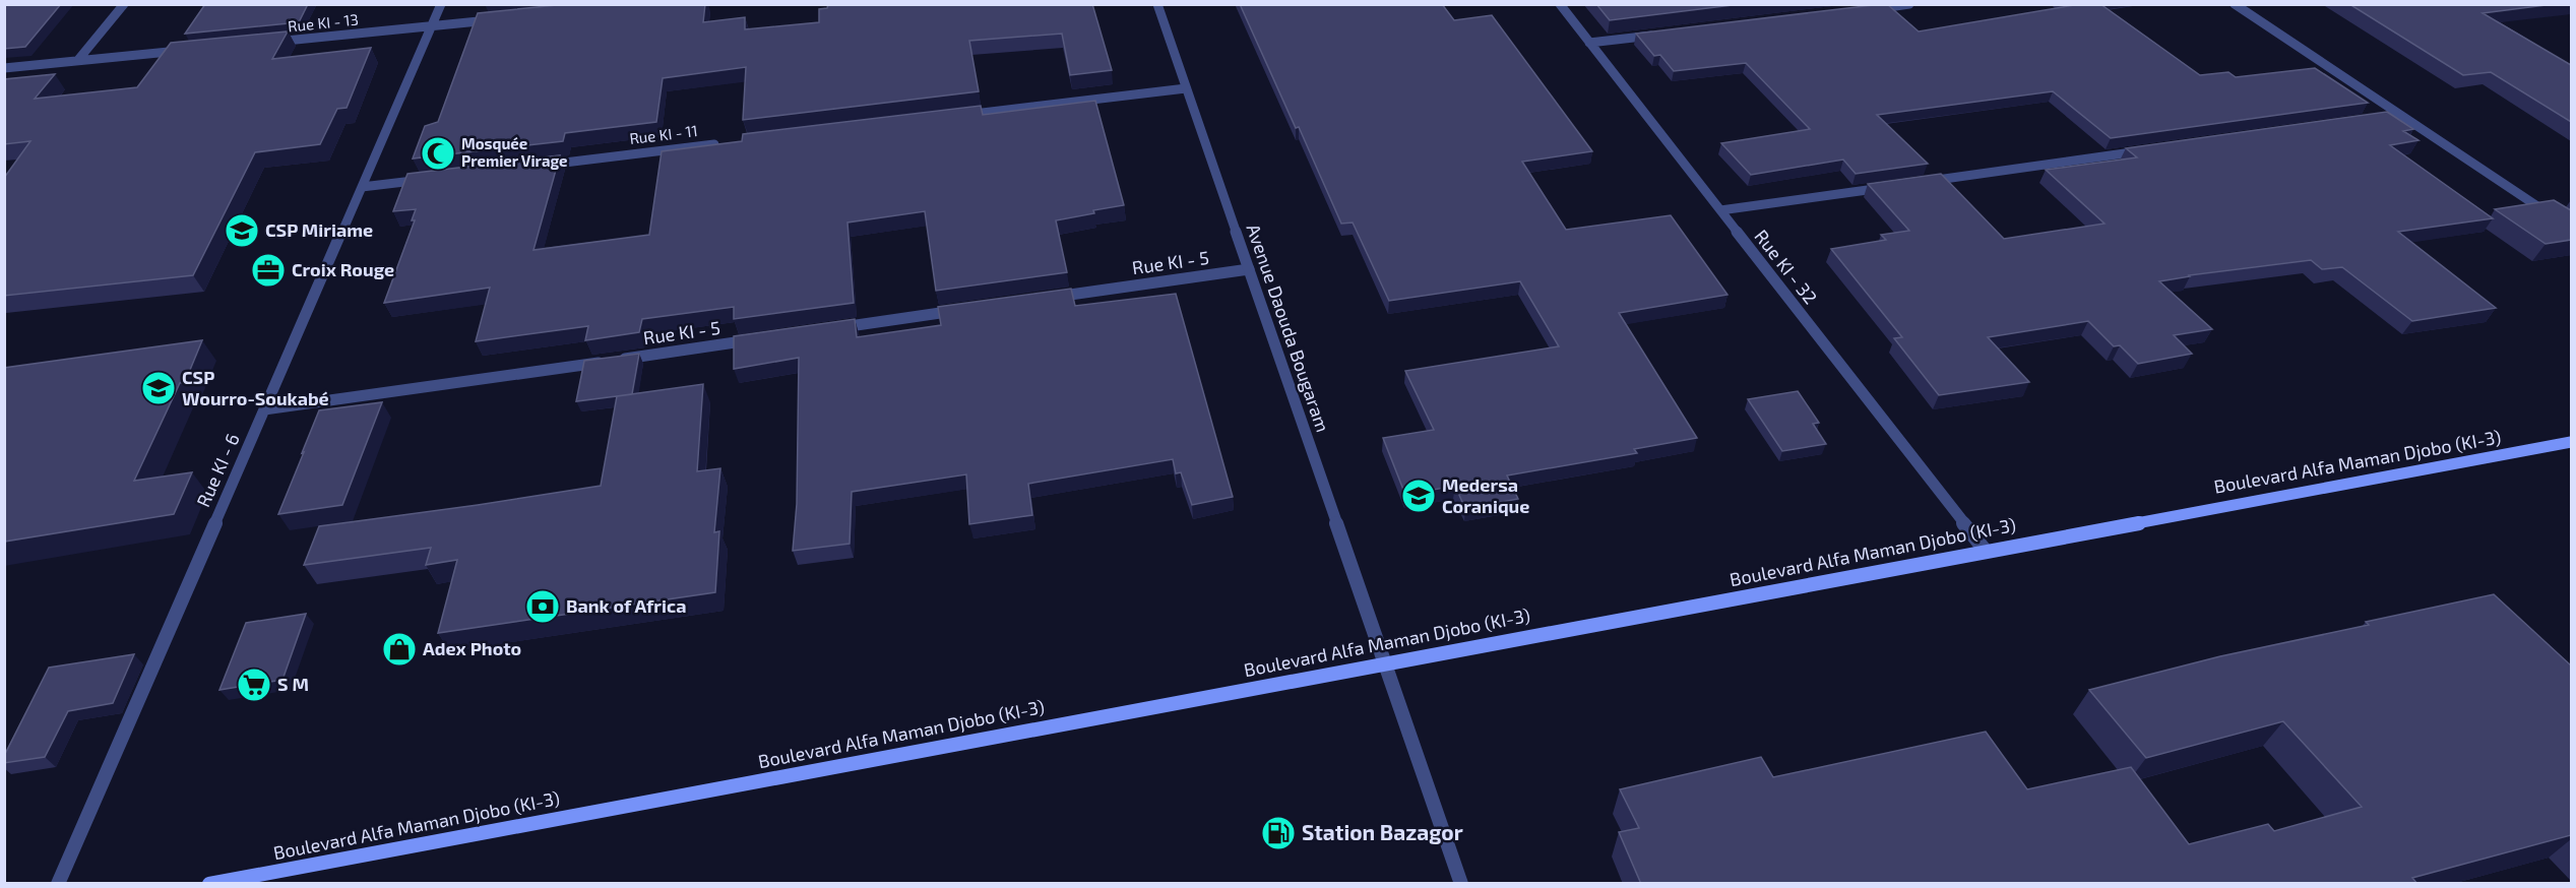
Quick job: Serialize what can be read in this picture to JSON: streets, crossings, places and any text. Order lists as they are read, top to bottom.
{
  "streets": {
    "main road": ["Boulevard Alfa Maman Djobo (KI-3)"],
    "street": [
      "Rue KI - 13",
      "Rue KI - 11",
      "Rue KI - 5",
      "Rue KI - 32",
      "Avenue Daouda Bougaram",
      "Rue KI - 6"
    ]
  },
  "crossings": [
    ["Rue KI - 13", "Rue KI - 6"],
    ["Rue KI - 5", "Avenue Daouda Bougaram"],
    ["Rue KI - 5", "Rue KI - 6"],
    ["Rue KI - 32", "Boulevard Alfa Maman Djobo (KI-3)"],
    ["Avenue Daouda Bougaram", "Boulevard Alfa Maman Djobo (KI-3)"]
  ],
  "places": {
    "mosque": ["Mosquée Premier Virage"],
    "school or university": ["CSP Miriame", "CSP Wourro-Soukabé", "Medersa Coranique"],
    "office": ["Croix Rouge"],
    "bank": ["Bank of Africa"],
    "shop": ["Adex Photo"],
    "supermarket": ["S M"],
    "fuel station": ["Station Bazagor"]
  }
}
